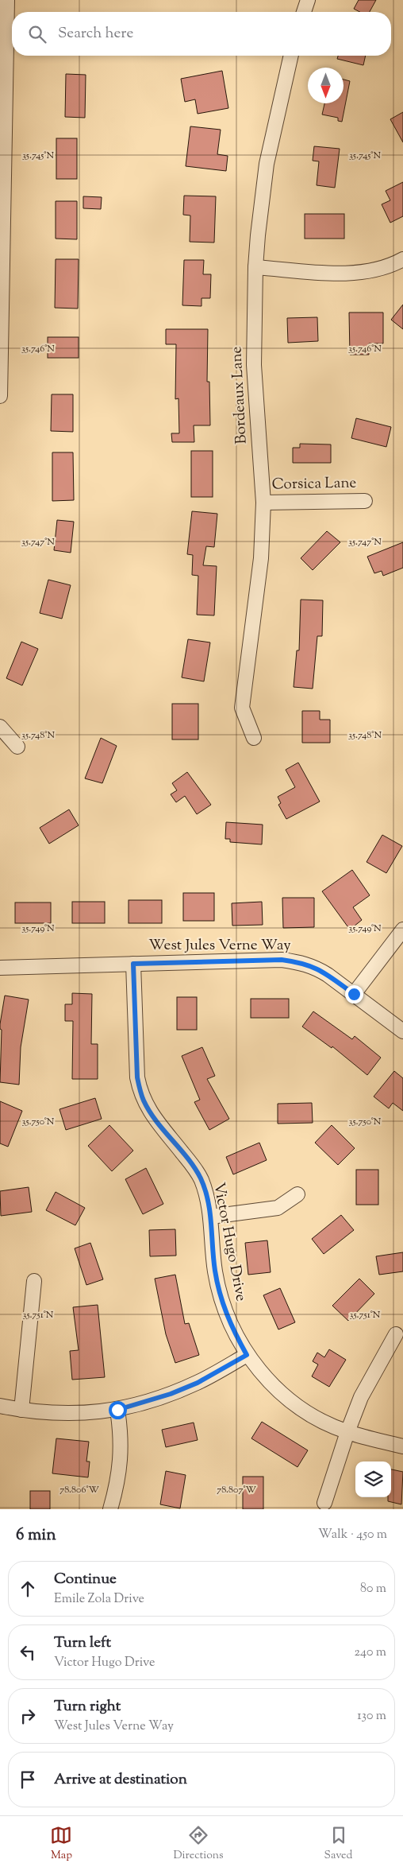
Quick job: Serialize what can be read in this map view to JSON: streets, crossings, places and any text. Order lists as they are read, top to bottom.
{
  "streets": {
    "street": [
      "Bordeaux Lane",
      "Corsica Lane",
      "West Jules Verne Way",
      "Victor Hugo Drive"
    ]
  },
  "crossings": [
    ["Bordeaux Lane", "Corsica Lane"],
    ["West Jules Verne Way", "Victor Hugo Drive"]
  ],
  "north": "bottom",
  "page": {
    "search": "Search here",
    "heading": ["6 min", "Walk · 450 m"],
    "list": [
      ["Continue", "Emile Zola Drive", "80 m"],
      ["Turn left", "Victor Hugo Drive", "240 m"],
      ["Turn right", "West Jules Verne Way", "130 m"],
      "Arrive at destination"
    ],
    "nav": ["Map", "Directions", "Saved"]
  },
  "coordinates": [
    "35.745°N",
    "35.746°N",
    "35.747°N",
    "35.748°N",
    "35.749°N",
    "35.750°N",
    "35.751°N",
    "78.806°W",
    "78.807°W"
  ]
}
